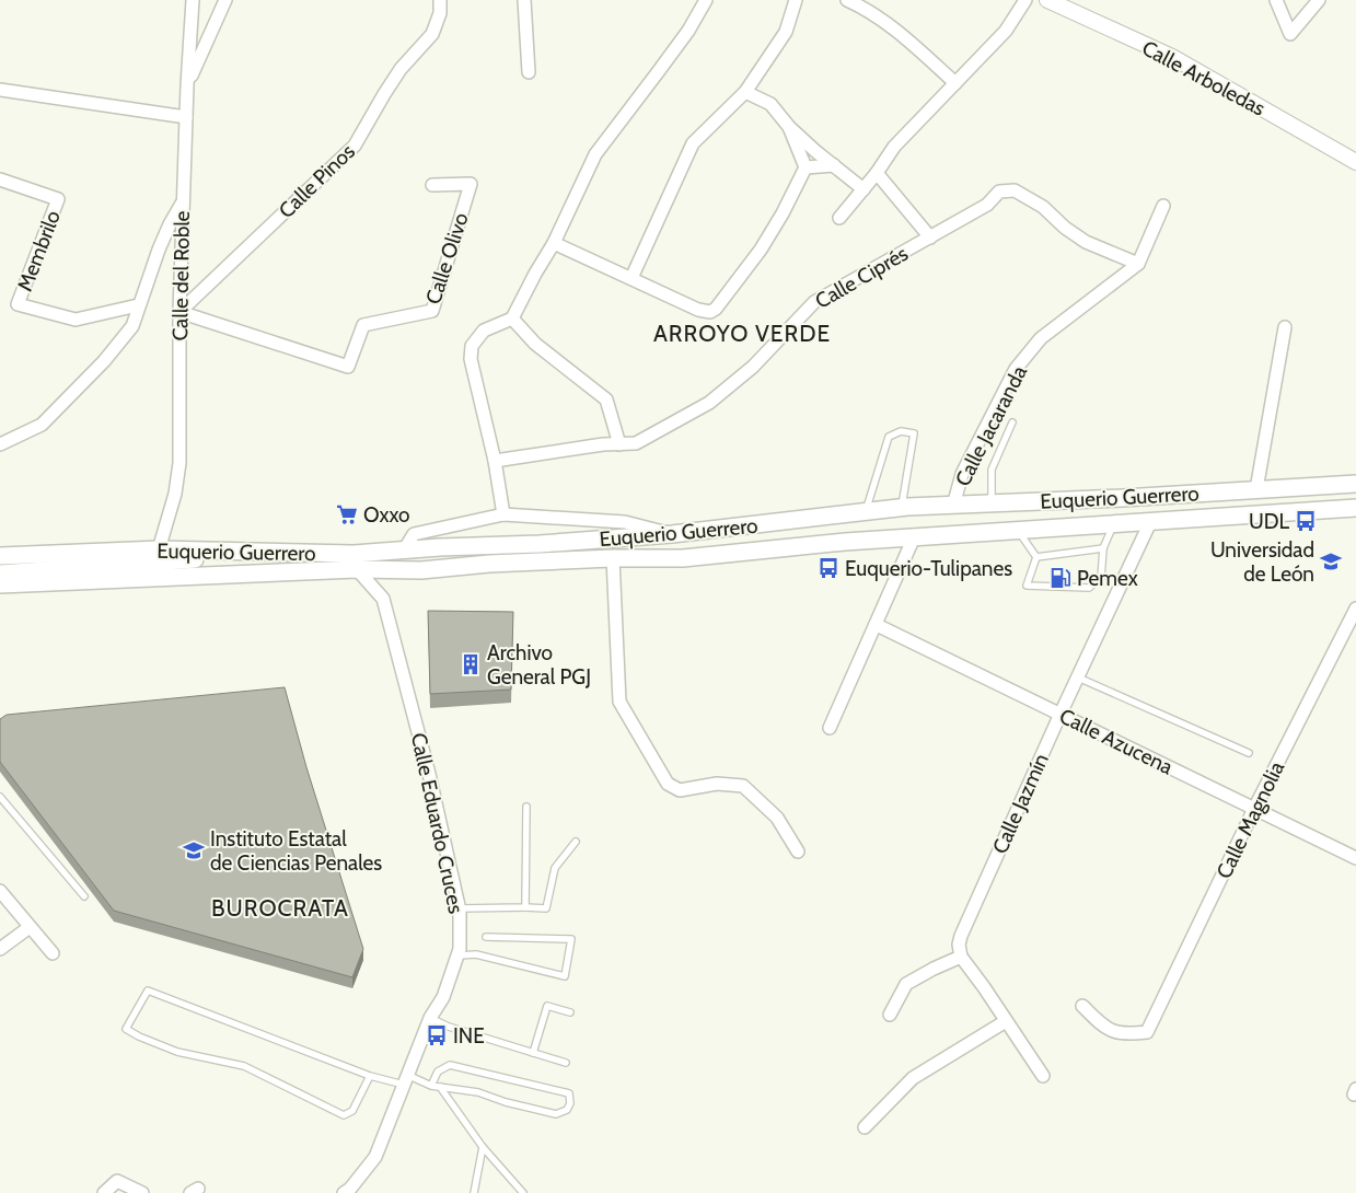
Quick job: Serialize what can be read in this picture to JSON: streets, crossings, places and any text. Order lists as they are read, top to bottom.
{
  "streets": {
    "main road": ["Euquerio Guerrero"],
    "street": [
      "Calle Arboledas",
      "Calle Pinos",
      "Membrilo",
      "Calle Olivo",
      "Calle del Roble",
      "Calle Ciprés",
      "Calle Jacaranda",
      "Calle Azucena",
      "Calle Jazmín",
      "Calle Magnolia",
      "Calle Eduardo Cruces"
    ]
  },
  "crossings": [
    ["Calle Pinos", "Calle Olivo"],
    ["Calle Pinos", "Calle del Roble"],
    ["Calle Olivo", "Calle del Roble"],
    ["Calle del Roble", "Euquerio Guerrero"],
    ["Calle Ciprés", "Calle Jacaranda"],
    ["Calle Jacaranda", "Euquerio Guerrero"],
    ["Euquerio Guerrero", "Calle Jazmín"],
    ["Euquerio Guerrero", "Calle Eduardo Cruces"],
    ["Calle Azucena", "Calle Jazmín"],
    ["Calle Azucena", "Calle Magnolia"]
  ],
  "districts": ["ARROYO VERDE", "BUROCRATA"],
  "places": {
    "supermarket": ["Oxxo"],
    "bus stop": ["UDL", "Euquerio-Tulipanes", "INE"],
    "school or university": ["Universidad de León", "Instituto Estatal de Ciencias Penales"],
    "fuel station": ["Pemex"],
    "building": ["Archivo General PGJ"]
  }
}
